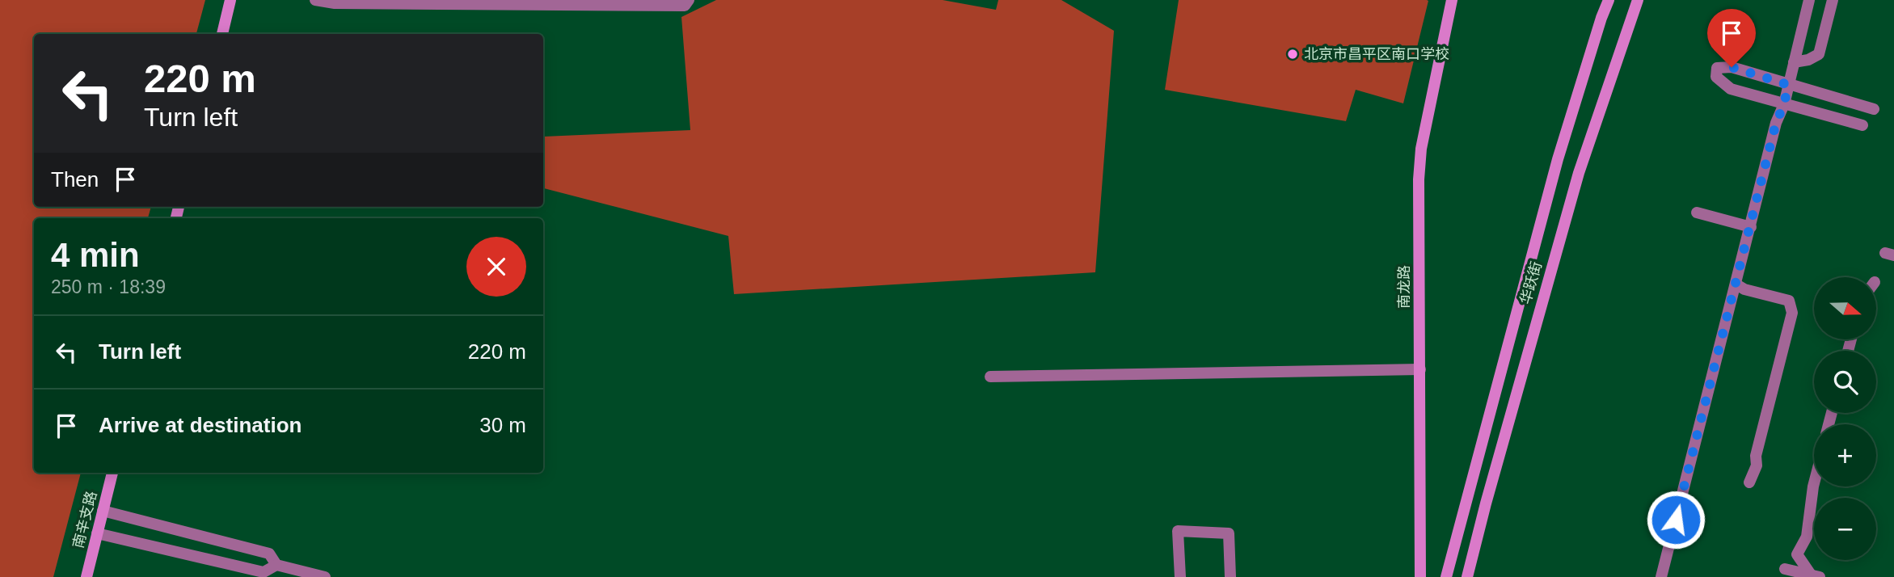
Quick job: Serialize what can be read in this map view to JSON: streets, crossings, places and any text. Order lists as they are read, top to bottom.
{
  "streets": {
    "street": ["华跃街", "南龙路", "南辛支路"]
  },
  "places": ["北京市昌平区南口学校"],
  "north": "right",
  "page": {
    "turn": ["220 m", "Turn left"],
    "then": "Then",
    "heading": ["4 min", "250 m · 18:39"],
    "map_buttons": ["+", "−"],
    "list": [
      {
        "name": "Turn left",
        "value": "220 m"
      },
      {
        "name": "Arrive at destination",
        "value": "30 m"
      }
    ]
  }
}
